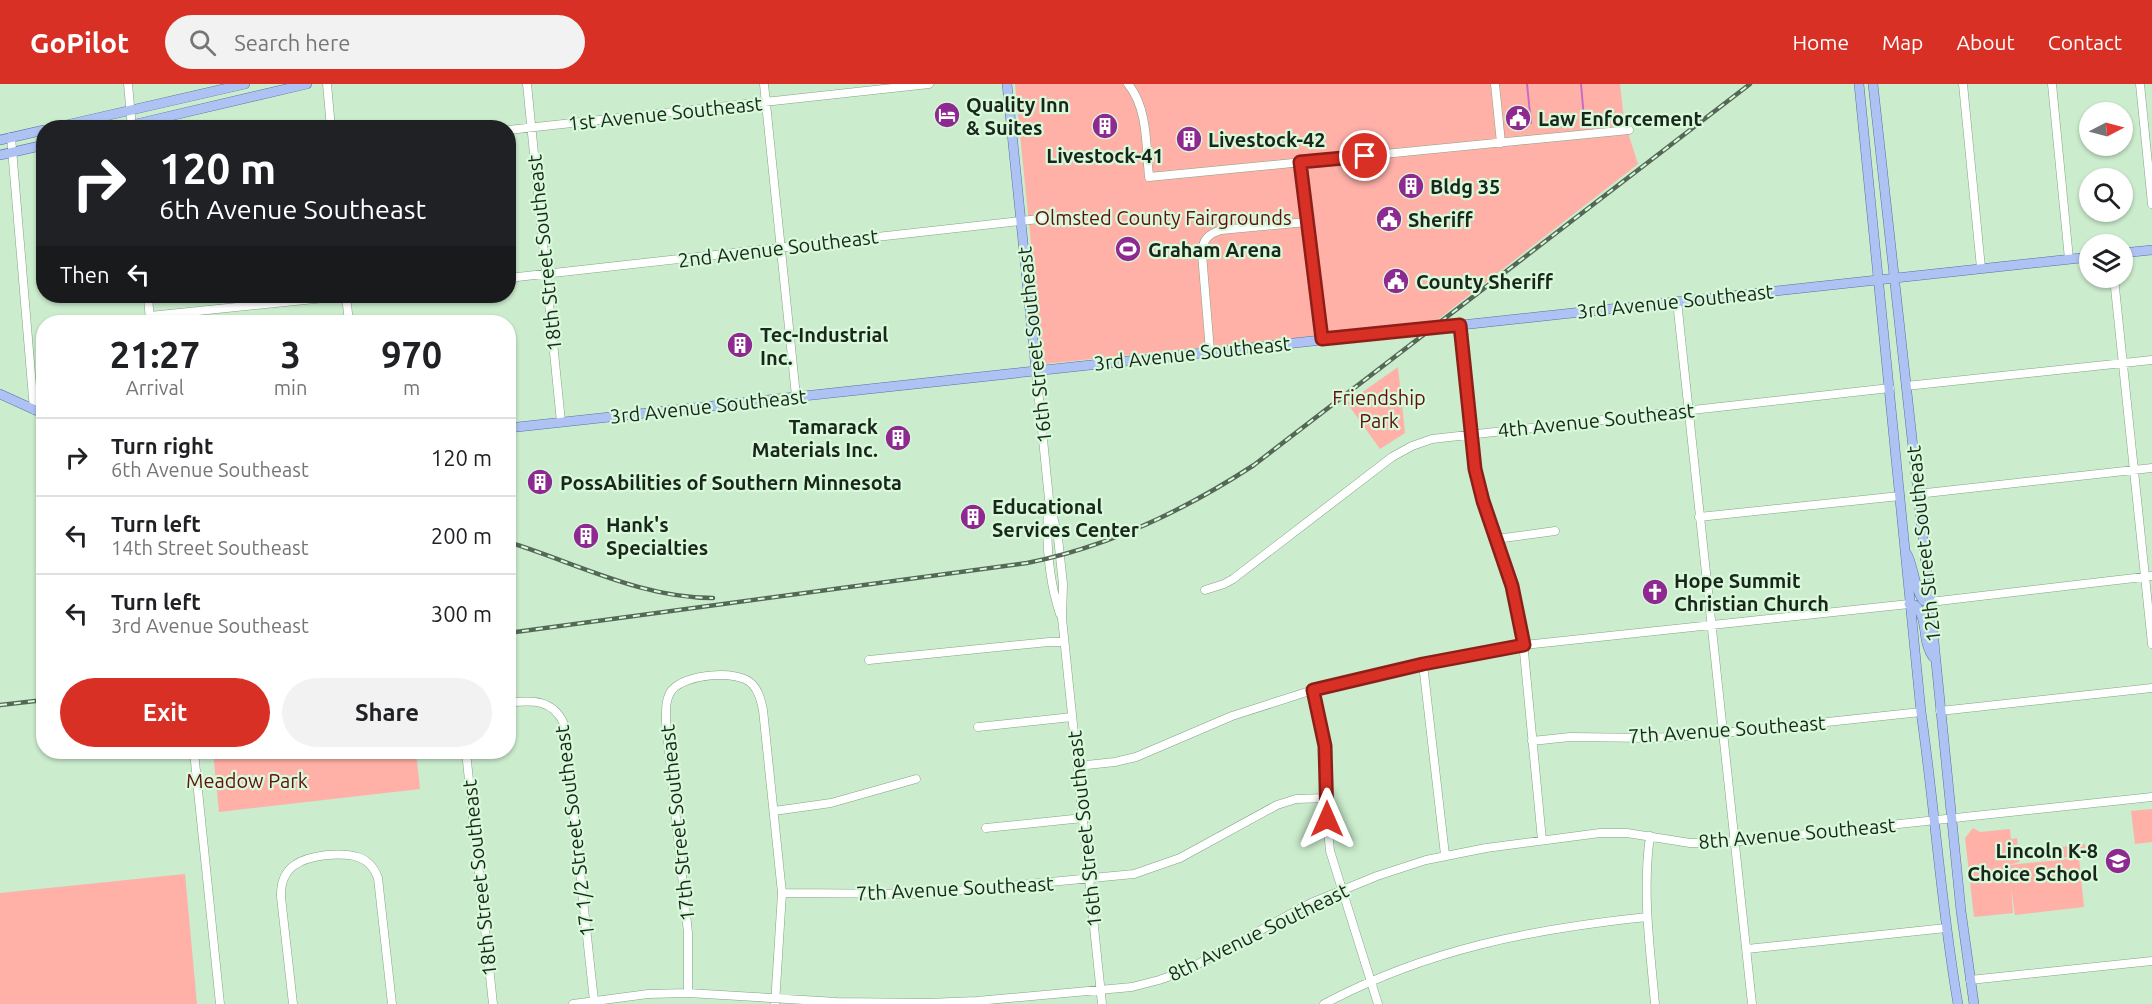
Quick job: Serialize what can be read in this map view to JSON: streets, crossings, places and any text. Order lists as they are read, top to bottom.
{
  "streets": {
    "main road": ["3rd Avenue Southeast", "16th Street Southeast", "12th Street Southeast"],
    "street": [
      "1st Avenue Southeast",
      "2nd Avenue Southeast",
      "18th Street Southeast",
      "4th Avenue Southeast",
      "7th Avenue Southeast",
      "17th Street Southeast",
      "17 1/2 Street Southeast",
      "8th Avenue Southeast"
    ]
  },
  "crossings": [
    ["1st Avenue Southeast", "18th Street Southeast"],
    ["2nd Avenue Southeast", "18th Street Southeast"],
    ["2nd Avenue Southeast", "16th Street Southeast"],
    ["18th Street Southeast", "3rd Avenue Southeast"],
    ["3rd Avenue Southeast", "16th Street Southeast"],
    ["3rd Avenue Southeast", "12th Street Southeast"],
    ["16th Street Southeast", "7th Avenue Southeast"],
    ["16th Street Southeast", "8th Avenue Southeast"],
    ["4th Avenue Southeast", "12th Street Southeast"],
    ["12th Street Southeast", "7th Avenue Southeast"],
    ["12th Street Southeast", "8th Avenue Southeast"],
    ["7th Avenue Southeast", "17th Street Southeast"],
    ["17th Street Southeast", "8th Avenue Southeast"],
    ["17 1/2 Street Southeast", "8th Avenue Southeast"]
  ],
  "parks": ["Olmsted County Fairgrounds", "Friendship Park", "Meadow Park"],
  "places": {
    "hotel": ["Quality Inn & Suites"],
    "public building": ["Law Enforcement", "Sheriff", "County Sheriff"],
    "building": [
      "Livestock-41",
      "Livestock-42",
      "Bldg 35",
      "Tec-Industrial Inc.",
      "Tamarack Materials Inc.",
      "PossAbilities of Southern Minnesota",
      "Educational Services Center",
      "Hank's Specialties"
    ],
    "sports": ["Graham Arena"],
    "church": ["Hope Summit Christian Church"],
    "school or university": ["Lincoln K-8 Choice School"]
  },
  "north": "right",
  "page": {
    "header": "GoPilot",
    "search": "Search here",
    "nav": [
      "Home",
      "Map",
      "About",
      "Contact"
    ],
    "turn": ["120 m", "6th Avenue Southeast"],
    "then": "Then",
    "eta": [
      "21:27",
      "Arrival",
      "3",
      "min",
      "970",
      "m"
    ],
    "list": [
      {
        "name": "Turn right",
        "note": "6th Avenue Southeast",
        "value": "120 m"
      },
      {
        "name": "Turn left",
        "note": "14th Street Southeast",
        "value": "200 m"
      },
      {
        "name": "Turn left",
        "note": "3rd Avenue Southeast",
        "value": "300 m"
      }
    ],
    "buttons": ["Exit", "Share"]
  }
}
